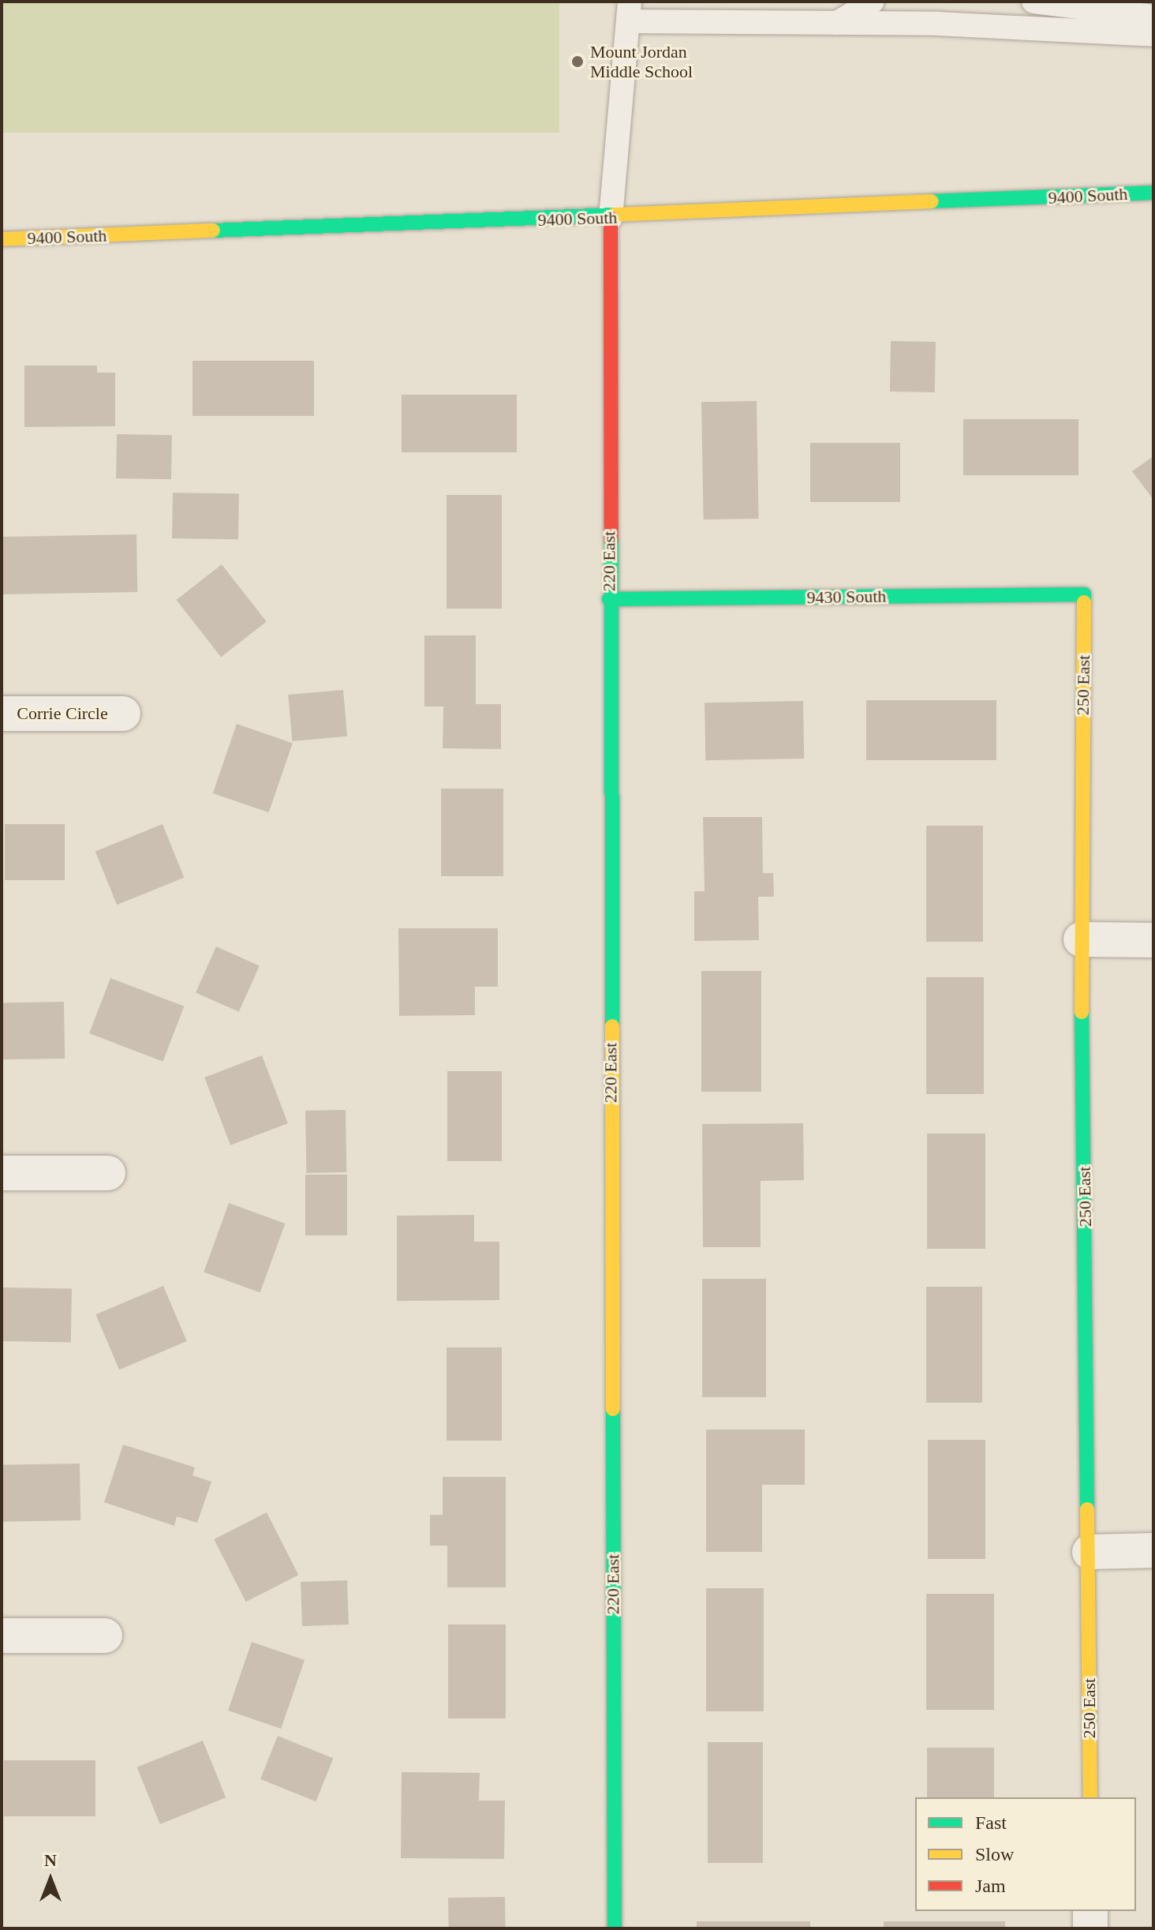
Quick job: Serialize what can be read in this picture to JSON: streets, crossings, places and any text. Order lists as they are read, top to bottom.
{
  "streets": {
    "street": [
      "9400 South",
      "220 East",
      "9430 South",
      "250 East",
      "Corrie Circle"
    ]
  },
  "crossings": [
    ["9400 South", "220 East"],
    ["220 East", "9430 South"],
    ["9430 South", "250 East"]
  ],
  "places": ["Mount Jordan Middle School"],
  "legend": ["Fast", "Slow", "Jam"],
  "north": "top"
}
